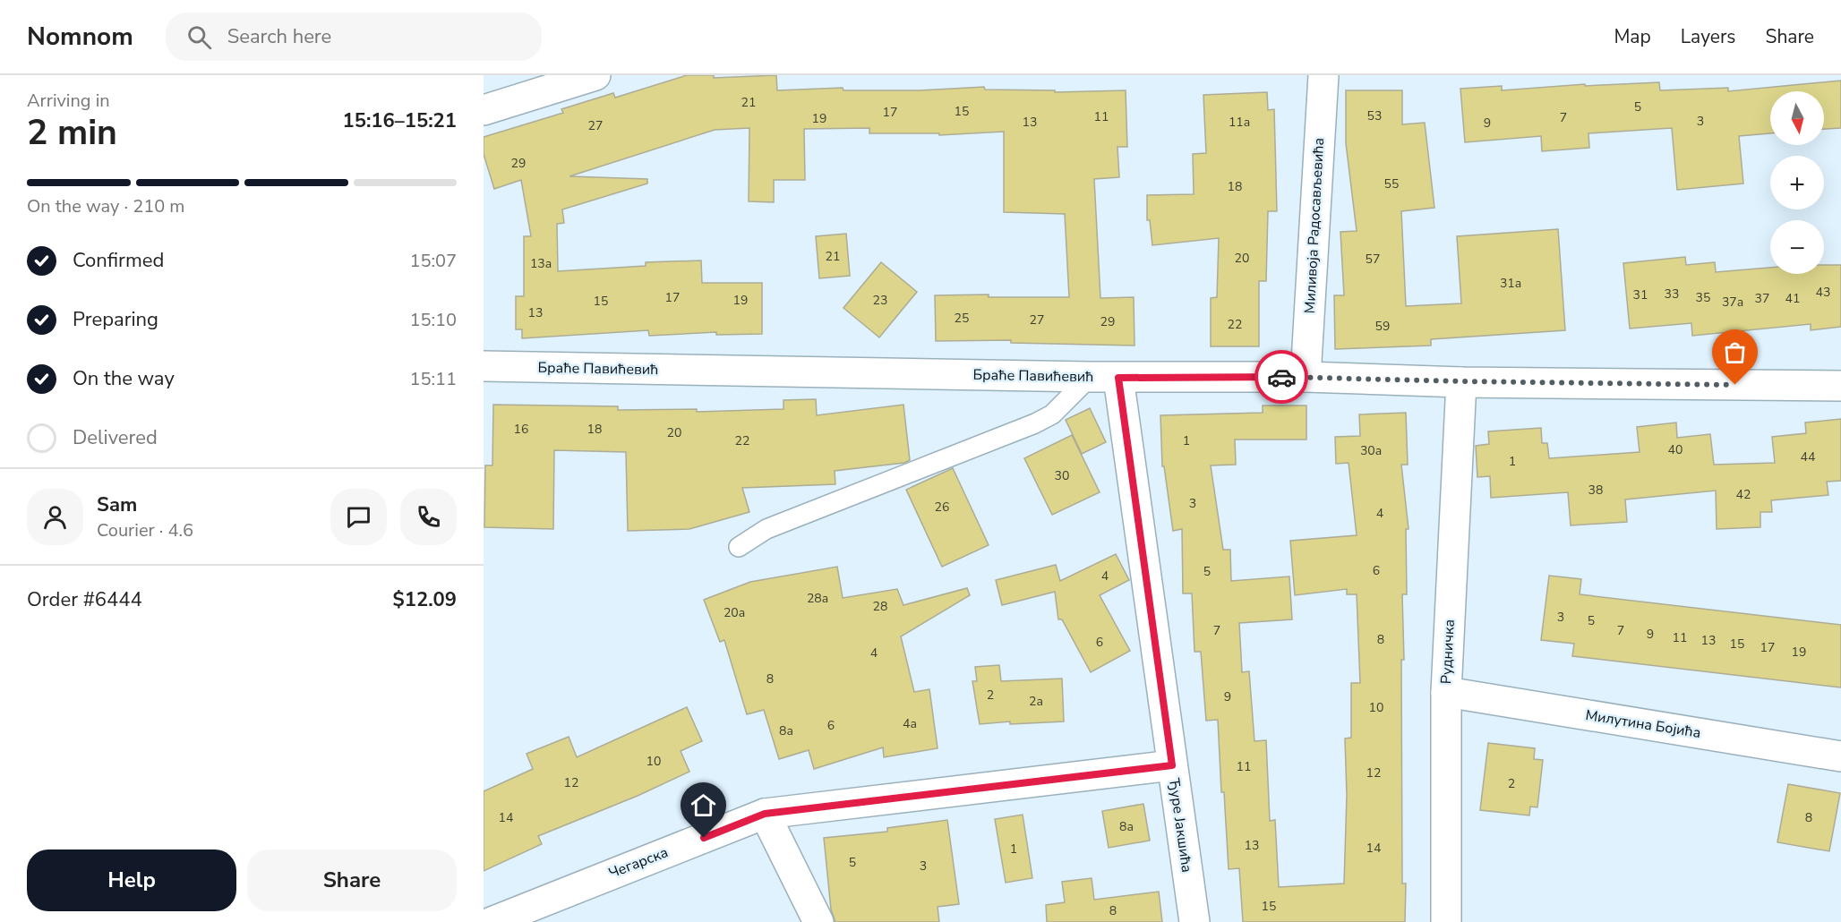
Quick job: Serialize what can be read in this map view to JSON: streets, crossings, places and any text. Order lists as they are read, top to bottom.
{
  "streets": {
    "street": [
      "Миливоја Радосављевића",
      "Браће Павићевић",
      "Рудничка",
      "Милутина Бојића",
      "Ђуре Јакшића",
      "Чегарска"
    ]
  },
  "crossings": [
    ["Миливоја Радосављевића", "Браће Павићевић"],
    ["Браће Павићевић", "Рудничка"],
    ["Браће Павићевић", "Ђуре Јакшића"],
    ["Рудничка", "Милутина Бојића"],
    ["Ђуре Јакшића", "Чегарска"]
  ],
  "house_numbers": [
    "21",
    "5",
    "15",
    "17",
    "53",
    "11",
    "7",
    "19",
    "3",
    "13",
    "11a",
    "9",
    "27",
    "29",
    "55",
    "18",
    "21",
    "20",
    "57",
    "13a",
    "31a",
    "43",
    "33",
    "31",
    "17",
    "35",
    "37",
    "41",
    "19",
    "23",
    "15",
    "37a",
    "13",
    "25",
    "27",
    "29",
    "22",
    "59",
    "16",
    "18",
    "20",
    "22",
    "1",
    "40",
    "30a",
    "44",
    "1",
    "30",
    "38",
    "42",
    "3",
    "26",
    "4",
    "6",
    "5",
    "4",
    "28a",
    "28",
    "20a",
    "3",
    "5",
    "7",
    "7",
    "9",
    "11",
    "8",
    "13",
    "6",
    "15",
    "17",
    "19",
    "4",
    "8",
    "2",
    "9",
    "2a",
    "10",
    "4a",
    "6",
    "8a",
    "10",
    "11",
    "12",
    "12",
    "2",
    "14",
    "8",
    "8a",
    "13",
    "14",
    "1",
    "5",
    "3",
    "15",
    "8"
  ],
  "north": "bottom",
  "page": {
    "header": "Nomnom",
    "search": "Search here",
    "nav": ["Map", "Layers", "Share"],
    "heading": ["2 min", "Arriving in", "15:16–15:21"],
    "panel": [
      "Sam",
      "Courier · 4.6",
      "Order #6444",
      "$12.09"
    ],
    "map_buttons": ["+", "−"],
    "bar": "On the way · 210 m",
    "list": [
      ["Confirmed", "15:07"],
      ["Preparing", "15:10"],
      ["On the way", "15:11"],
      "Delivered"
    ],
    "buttons": ["Help", "Share"]
  }
}
